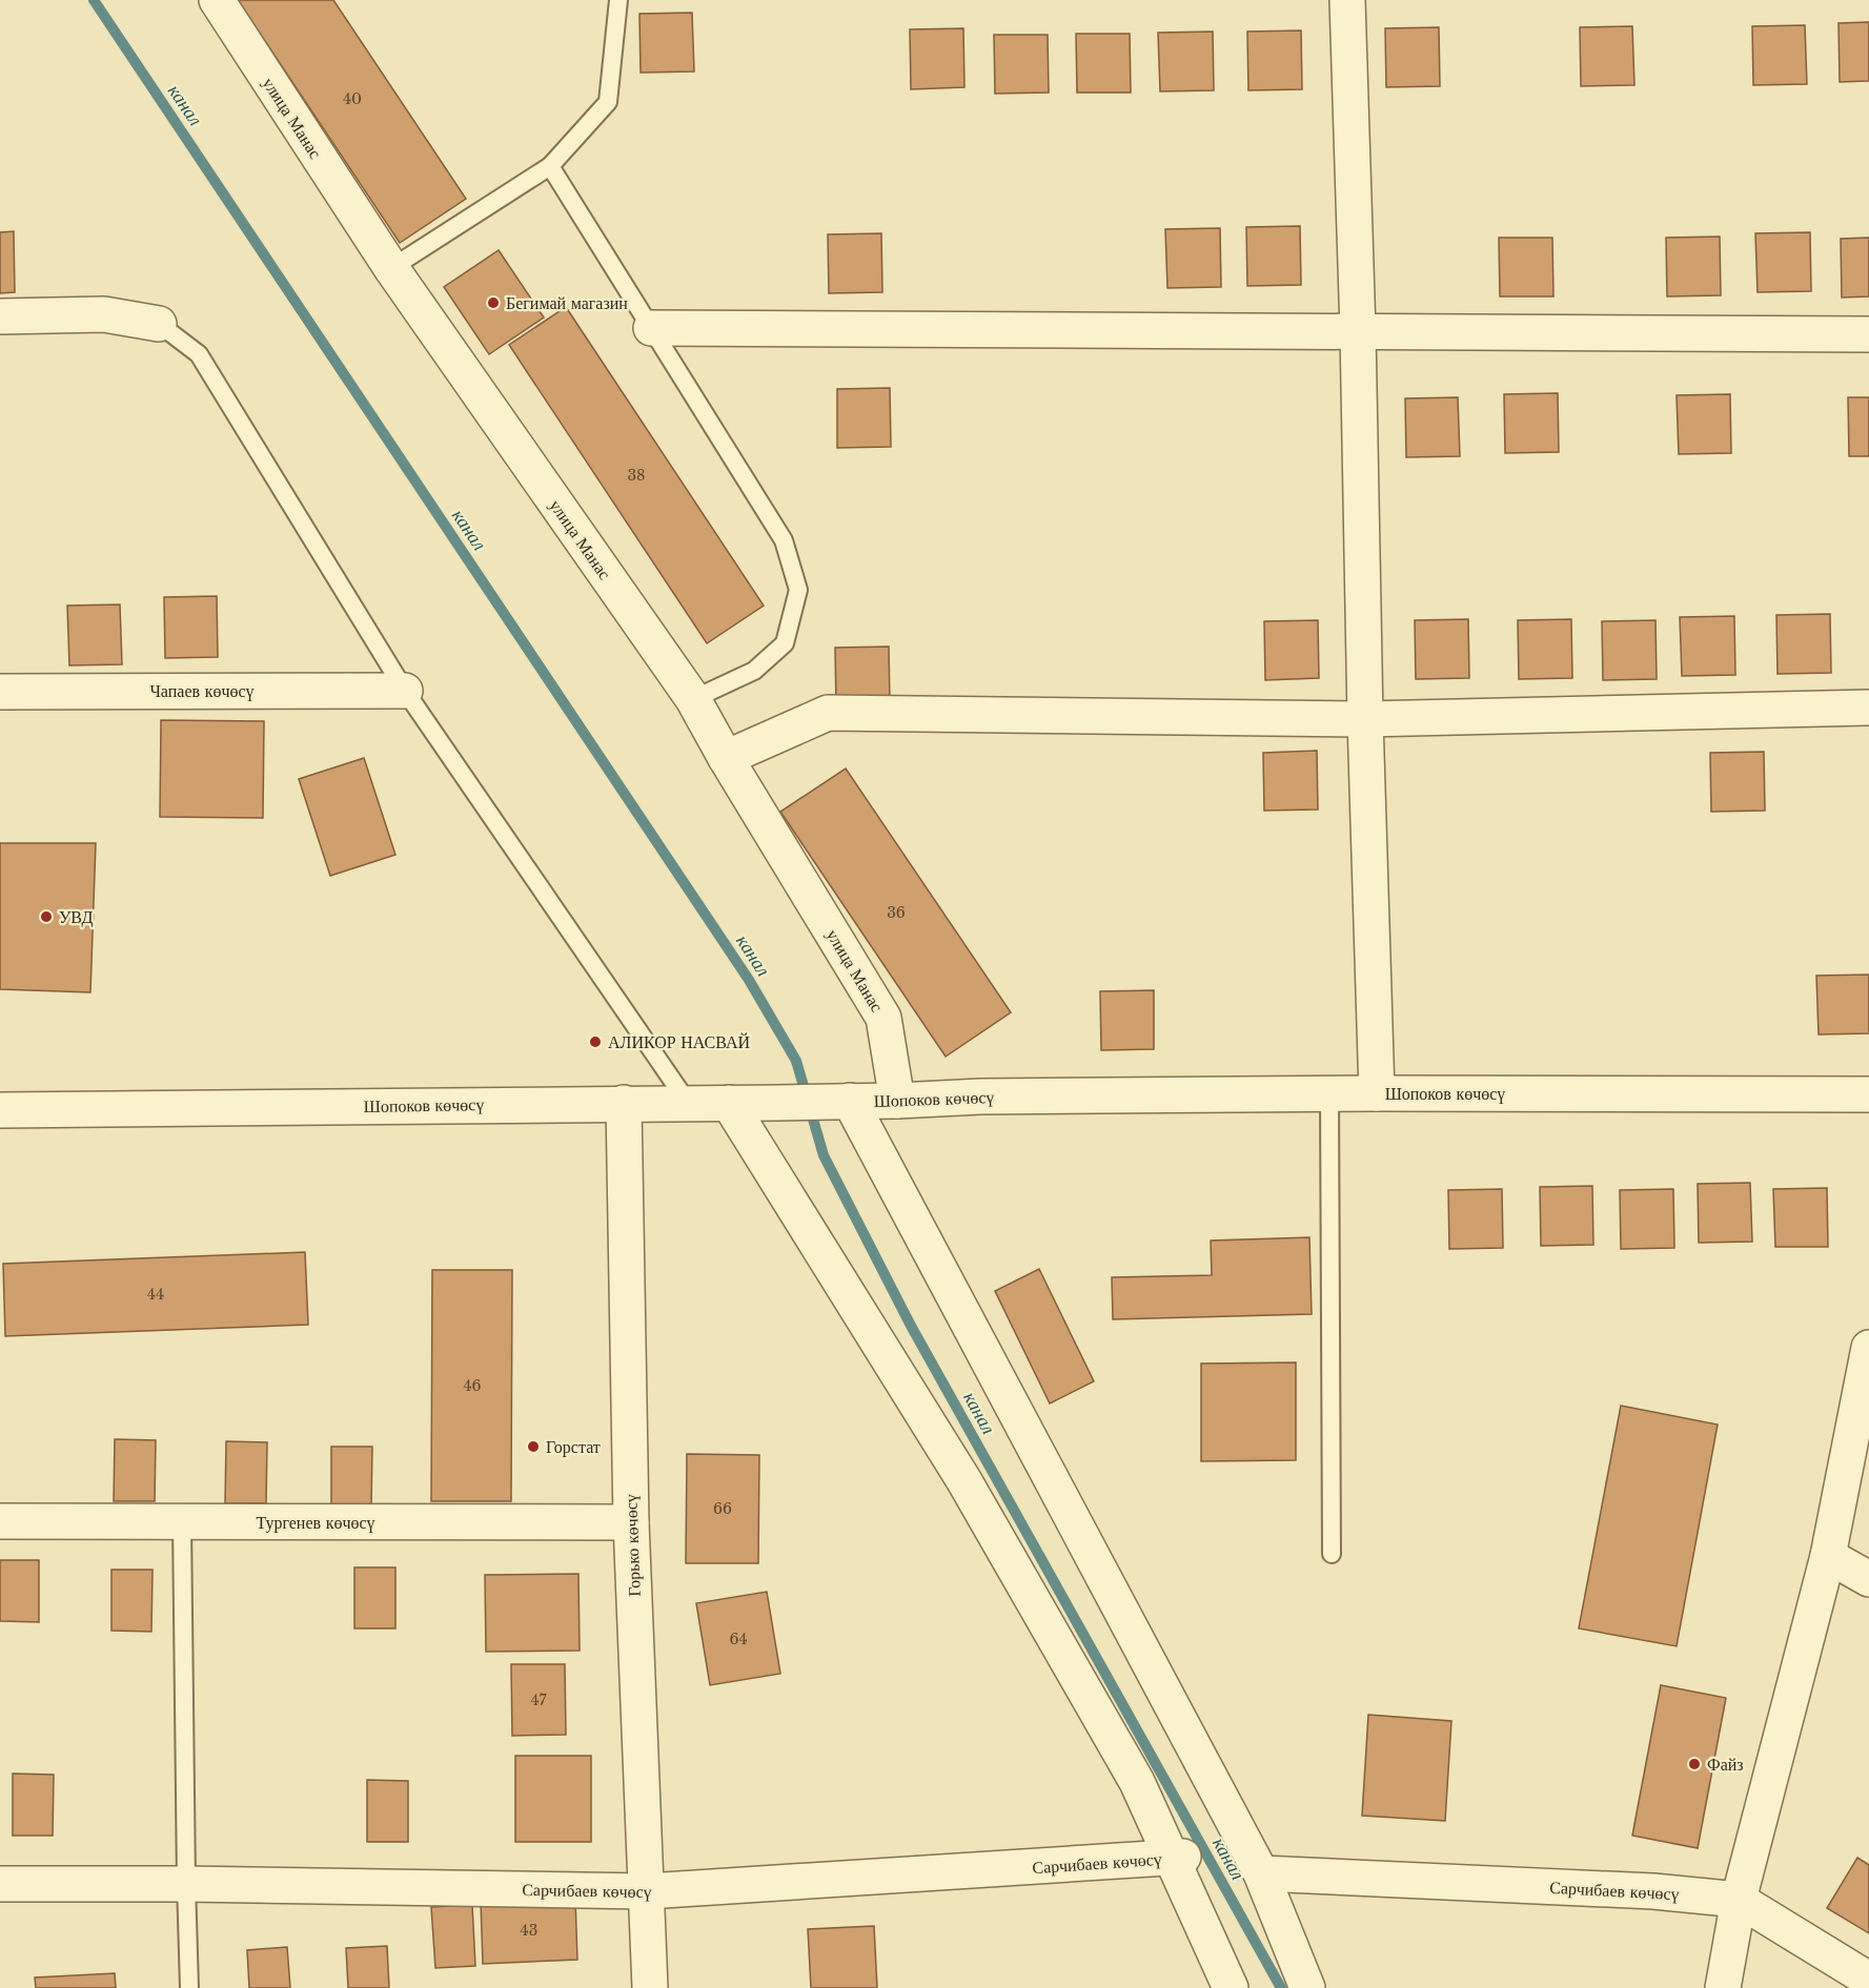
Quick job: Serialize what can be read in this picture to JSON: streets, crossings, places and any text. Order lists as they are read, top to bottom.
{
  "streets": {
    "street": [
      "улица Манас",
      "Чапаев көчөсү",
      "Шопоков көчөсү",
      "Тургенев көчөсү",
      "Горько көчөсү",
      "Сарчибаев көчөсү"
    ]
  },
  "crossings": [
    ["улица Манас", "Шопоков көчөсү"],
    ["Шопоков көчөсү", "Горько көчөсү"],
    ["Тургенев көчөсү", "Горько көчөсү"],
    ["Горько көчөсү", "Сарчибаев көчөсү"]
  ],
  "water": ["канал"],
  "places": [
    "Бегимай магазин",
    "УВД",
    "АЛИКОР НАСВАЙ",
    "Горстат",
    "Файз"
  ],
  "house_numbers": [
    "40",
    "38",
    "36",
    "44",
    "46",
    "66",
    "64",
    "47",
    "43"
  ]
}
